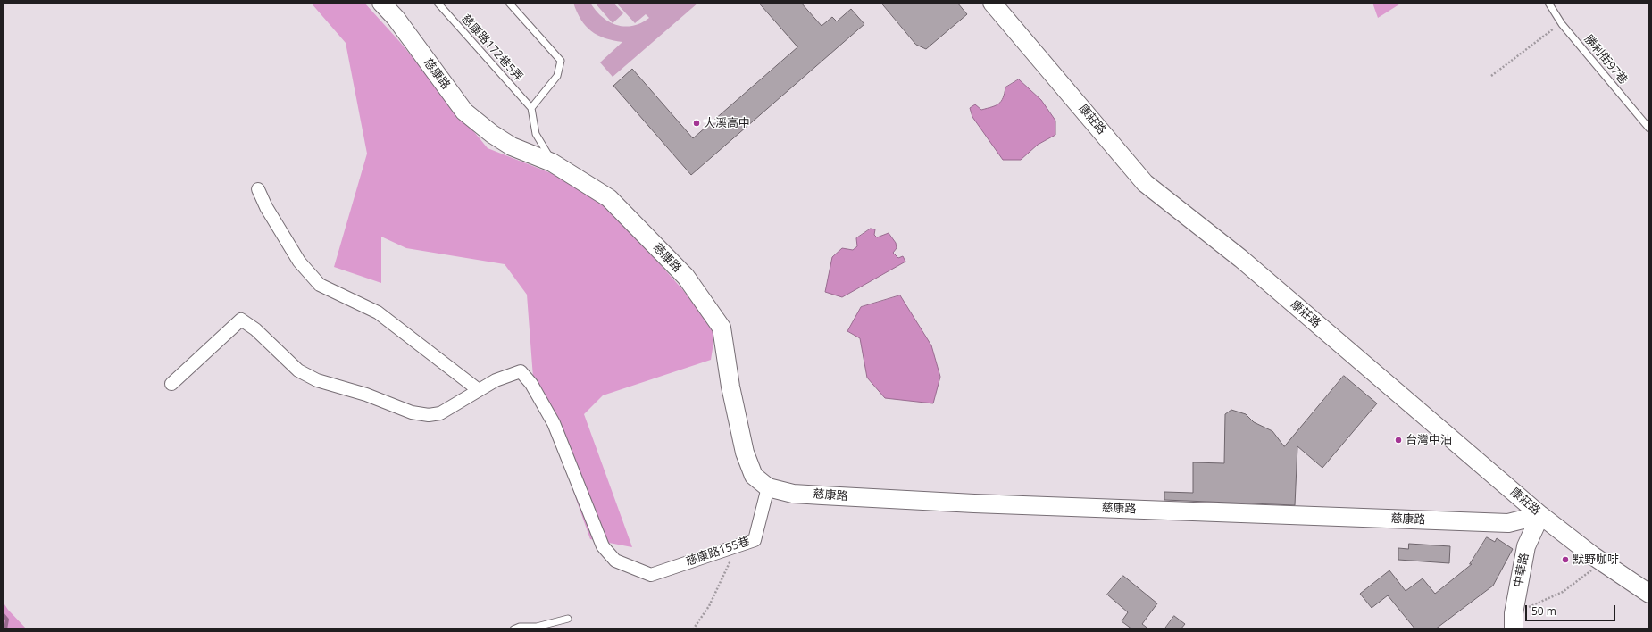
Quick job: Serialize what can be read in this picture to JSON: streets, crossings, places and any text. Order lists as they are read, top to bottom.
{
  "streets": {
    "street": [
      "慈康路",
      "康莊路",
      "慈康路155巷",
      "中華路"
    ],
    "lane": ["慈康路172巷5弄", "勝利街97巷"]
  },
  "crossings": [
    ["慈康路", "康莊路"],
    ["慈康路", "慈康路155巷"],
    ["慈康路", "中華路"],
    ["康莊路", "中華路"]
  ],
  "places": ["大溪高中", "台灣中油", "默野咖啡"],
  "scale_bar": "50 m"
}
